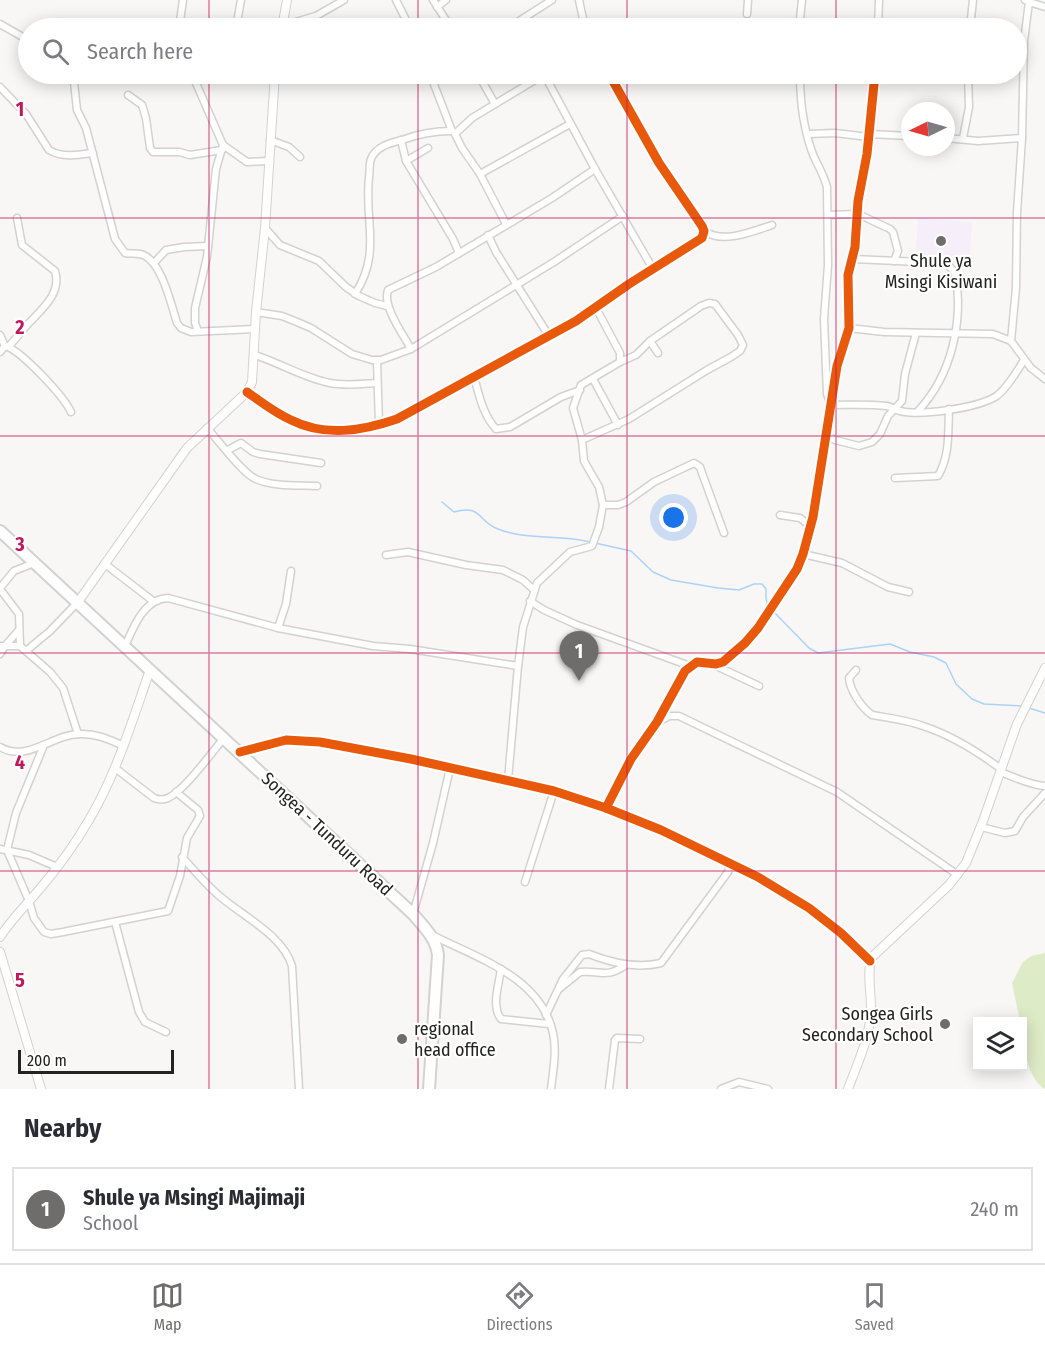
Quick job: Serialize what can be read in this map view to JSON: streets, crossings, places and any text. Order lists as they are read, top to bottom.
{
  "streets": {
    "highway": ["Songea - Tunduru Road"]
  },
  "places": ["Shule ya Msingi Kisiwani", "Songea Girls Secondary School", "regional head office"],
  "scale_bar": "200 m",
  "north": "left",
  "page": {
    "search": "Search here",
    "pins": "1",
    "scale": "200 m",
    "heading": "Nearby",
    "list": [
      {
        "mark": "1",
        "name": "Shule ya Msingi Majimaji",
        "note": "School",
        "value": "240 m"
      }
    ],
    "nav": ["Map", "Directions", "Saved"]
  },
  "grid": {
    "rows": [
      "1",
      "2",
      "3",
      "4",
      "5"
    ]
  }
}
